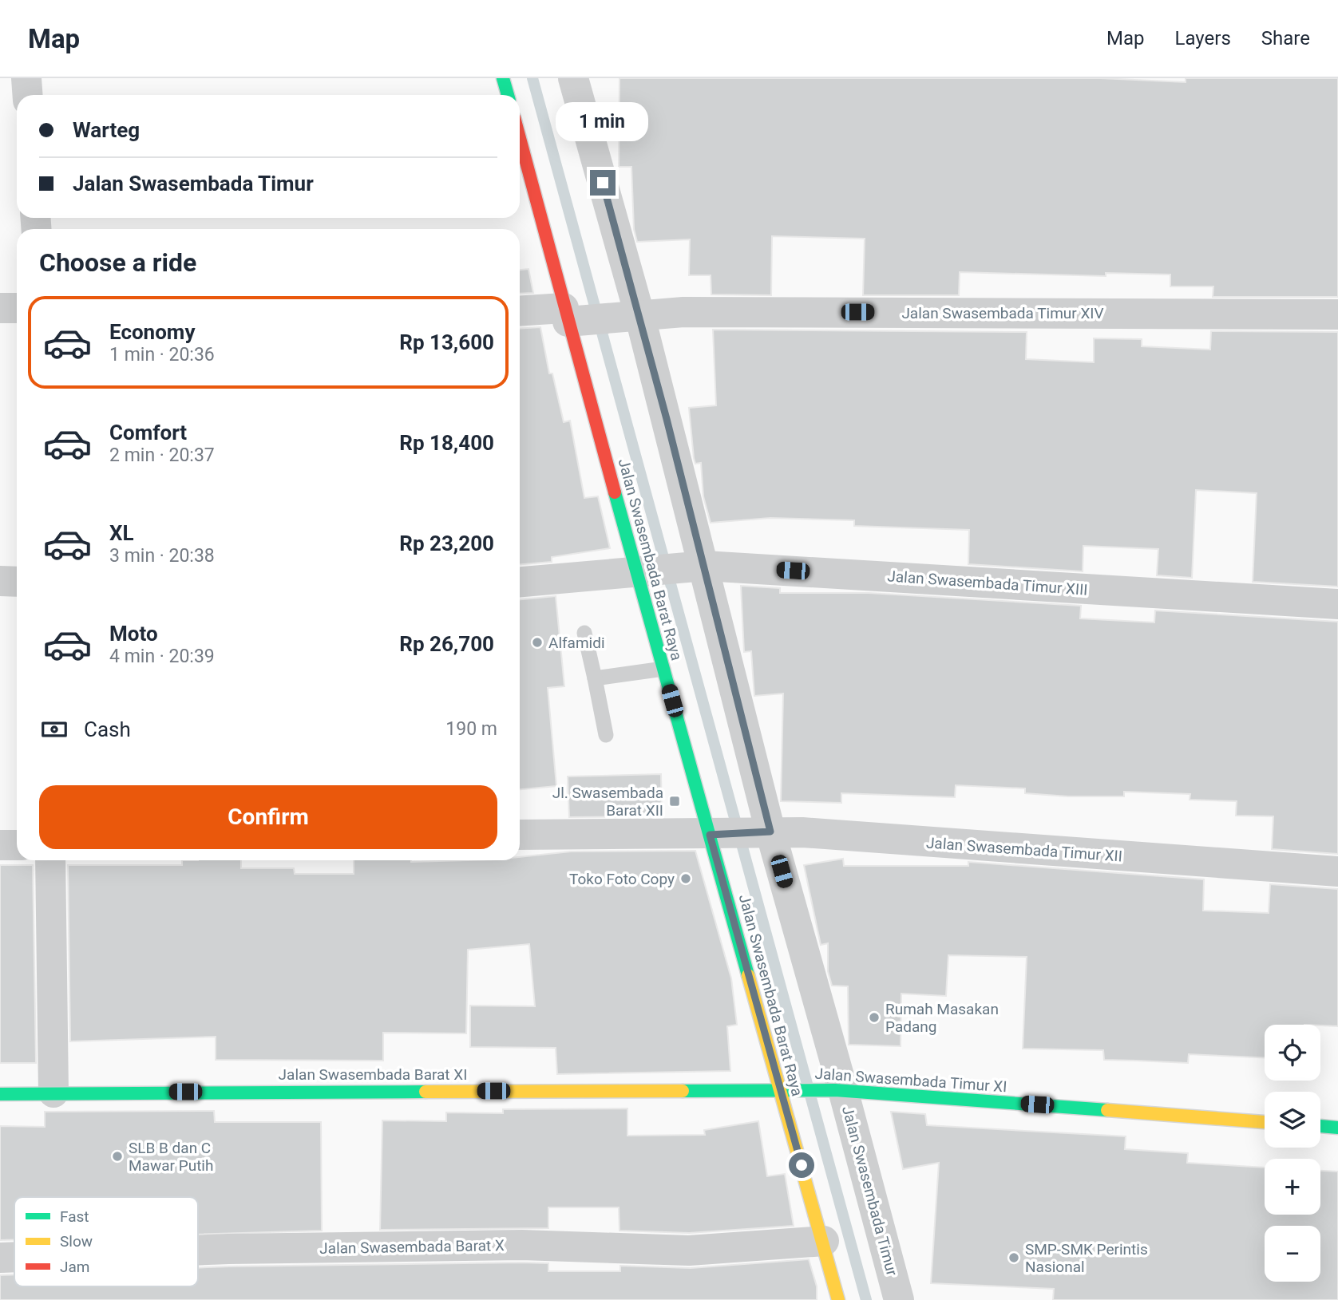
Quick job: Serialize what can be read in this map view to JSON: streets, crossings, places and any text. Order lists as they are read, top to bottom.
{
  "streets": {
    "street": [
      "Jalan Swasembada Timur XIV",
      "Jalan Swasembada Barat Raya",
      "Jalan Swasembada Timur XIII",
      "Jalan Swasembada Timur XII",
      "Jalan Swasembada Barat XI",
      "Jalan Swasembada Timur XI",
      "Jalan Swasembada Timur",
      "Jalan Swasembada Barat X"
    ]
  },
  "crossings": [
    ["Jalan Swasembada Timur XIV", "Jalan Swasembada Barat Raya"],
    ["Jalan Swasembada Timur XIV", "Jalan Swasembada Timur"],
    ["Jalan Swasembada Barat Raya", "Jalan Swasembada Timur XIII"],
    ["Jalan Swasembada Barat Raya", "Jalan Swasembada Timur XII"],
    ["Jalan Swasembada Barat Raya", "Jalan Swasembada Barat XI"],
    ["Jalan Swasembada Barat Raya", "Jalan Swasembada Timur XI"],
    ["Jalan Swasembada Barat Raya", "Jalan Swasembada Barat X"],
    ["Jalan Swasembada Timur XIII", "Jalan Swasembada Timur"],
    ["Jalan Swasembada Timur XII", "Jalan Swasembada Timur"],
    ["Jalan Swasembada Barat XI", "Jalan Swasembada Timur XI"],
    ["Jalan Swasembada Timur XI", "Jalan Swasembada Timur"]
  ],
  "places": {
    "other": [
      "Alfamidi",
      "Toko Foto Copy",
      "Rumah Masakan Padang",
      "SLB B dan C Mawar Putih",
      "SMP-SMK Perintis Nasional"
    ],
    "transit": ["Jl. Swasembada Barat XII"]
  },
  "legend": ["Fast", "Slow", "Jam"],
  "page": {
    "header": "Map",
    "nav": ["Map", "Layers", "Share"],
    "banner": ["Warteg", "Jalan Swasembada Timur"],
    "bubble": "1 min",
    "heading": "Choose a ride",
    "list": [
      {
        "name": "Economy",
        "note": "1 min · 20:36",
        "value": "Rp 13,600"
      },
      {
        "name": "Comfort",
        "note": "2 min · 20:37",
        "value": "Rp 18,400"
      },
      {
        "name": "XL",
        "note": "3 min · 20:38",
        "value": "Rp 23,200"
      },
      {
        "name": "Moto",
        "note": "4 min · 20:39",
        "value": "Rp 26,700"
      }
    ],
    "pay": ["Cash", "190 m"],
    "buttons": "Confirm",
    "map_buttons": ["+", "−"]
  }
}
